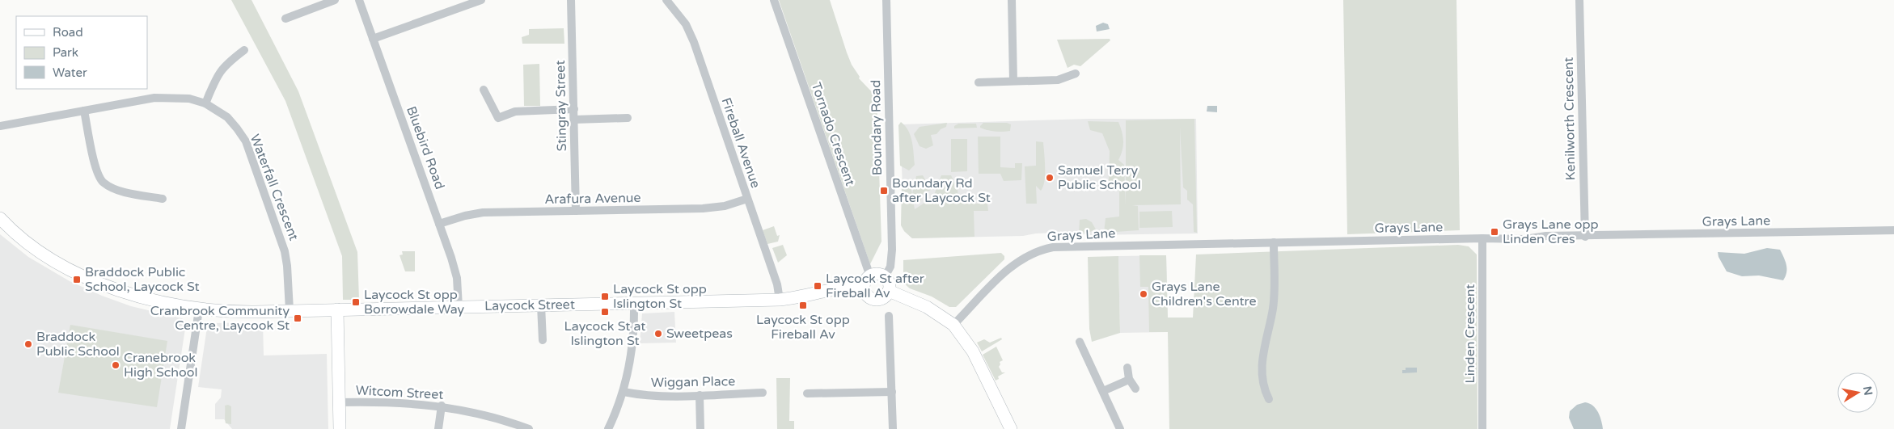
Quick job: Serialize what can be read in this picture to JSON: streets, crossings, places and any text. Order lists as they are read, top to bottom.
{
  "streets": {
    "street": [
      "Stingray Street",
      "Kenilworth Crescent",
      "Boundary Road",
      "Tornado Crescent",
      "Fireball Avenue",
      "Bluebird Road",
      "Waterfall Crescent",
      "Arafura Avenue",
      "Grays Lane",
      "Laycock Street",
      "Linden Crescent",
      "Wiggan Place",
      "Witcom Street"
    ]
  },
  "crossings": [
    ["Stingray Street", "Arafura Avenue"],
    ["Kenilworth Crescent", "Grays Lane"],
    ["Boundary Road", "Tornado Crescent"],
    ["Boundary Road", "Laycock Street"],
    ["Tornado Crescent", "Laycock Street"],
    ["Fireball Avenue", "Arafura Avenue"],
    ["Fireball Avenue", "Laycock Street"],
    ["Bluebird Road", "Arafura Avenue"],
    ["Bluebird Road", "Laycock Street"],
    ["Waterfall Crescent", "Laycock Street"],
    ["Grays Lane", "Linden Crescent"]
  ],
  "places": {
    "other": [
      "Samuel Terry Public School",
      "Grays Lane Children's Centre",
      "Sweetpeas",
      "Braddock Public School",
      "Cranebrook High School"
    ],
    "transit": [
      "Boundary Rd after Laycock St",
      "Grays Lane opp Linden Cres",
      "Braddock Public School, Laycock St",
      "Laycock St after Fireball Av",
      "Laycock St opp Islington St",
      "Laycock St opp Borrowdale Way",
      "Laycock St opp Fireball Av",
      "Laycock St at Islington St",
      "Cranbrook Community Centre, Laycook St"
    ]
  },
  "legend": ["Road", "Park", "Water"],
  "north": "right"
}
